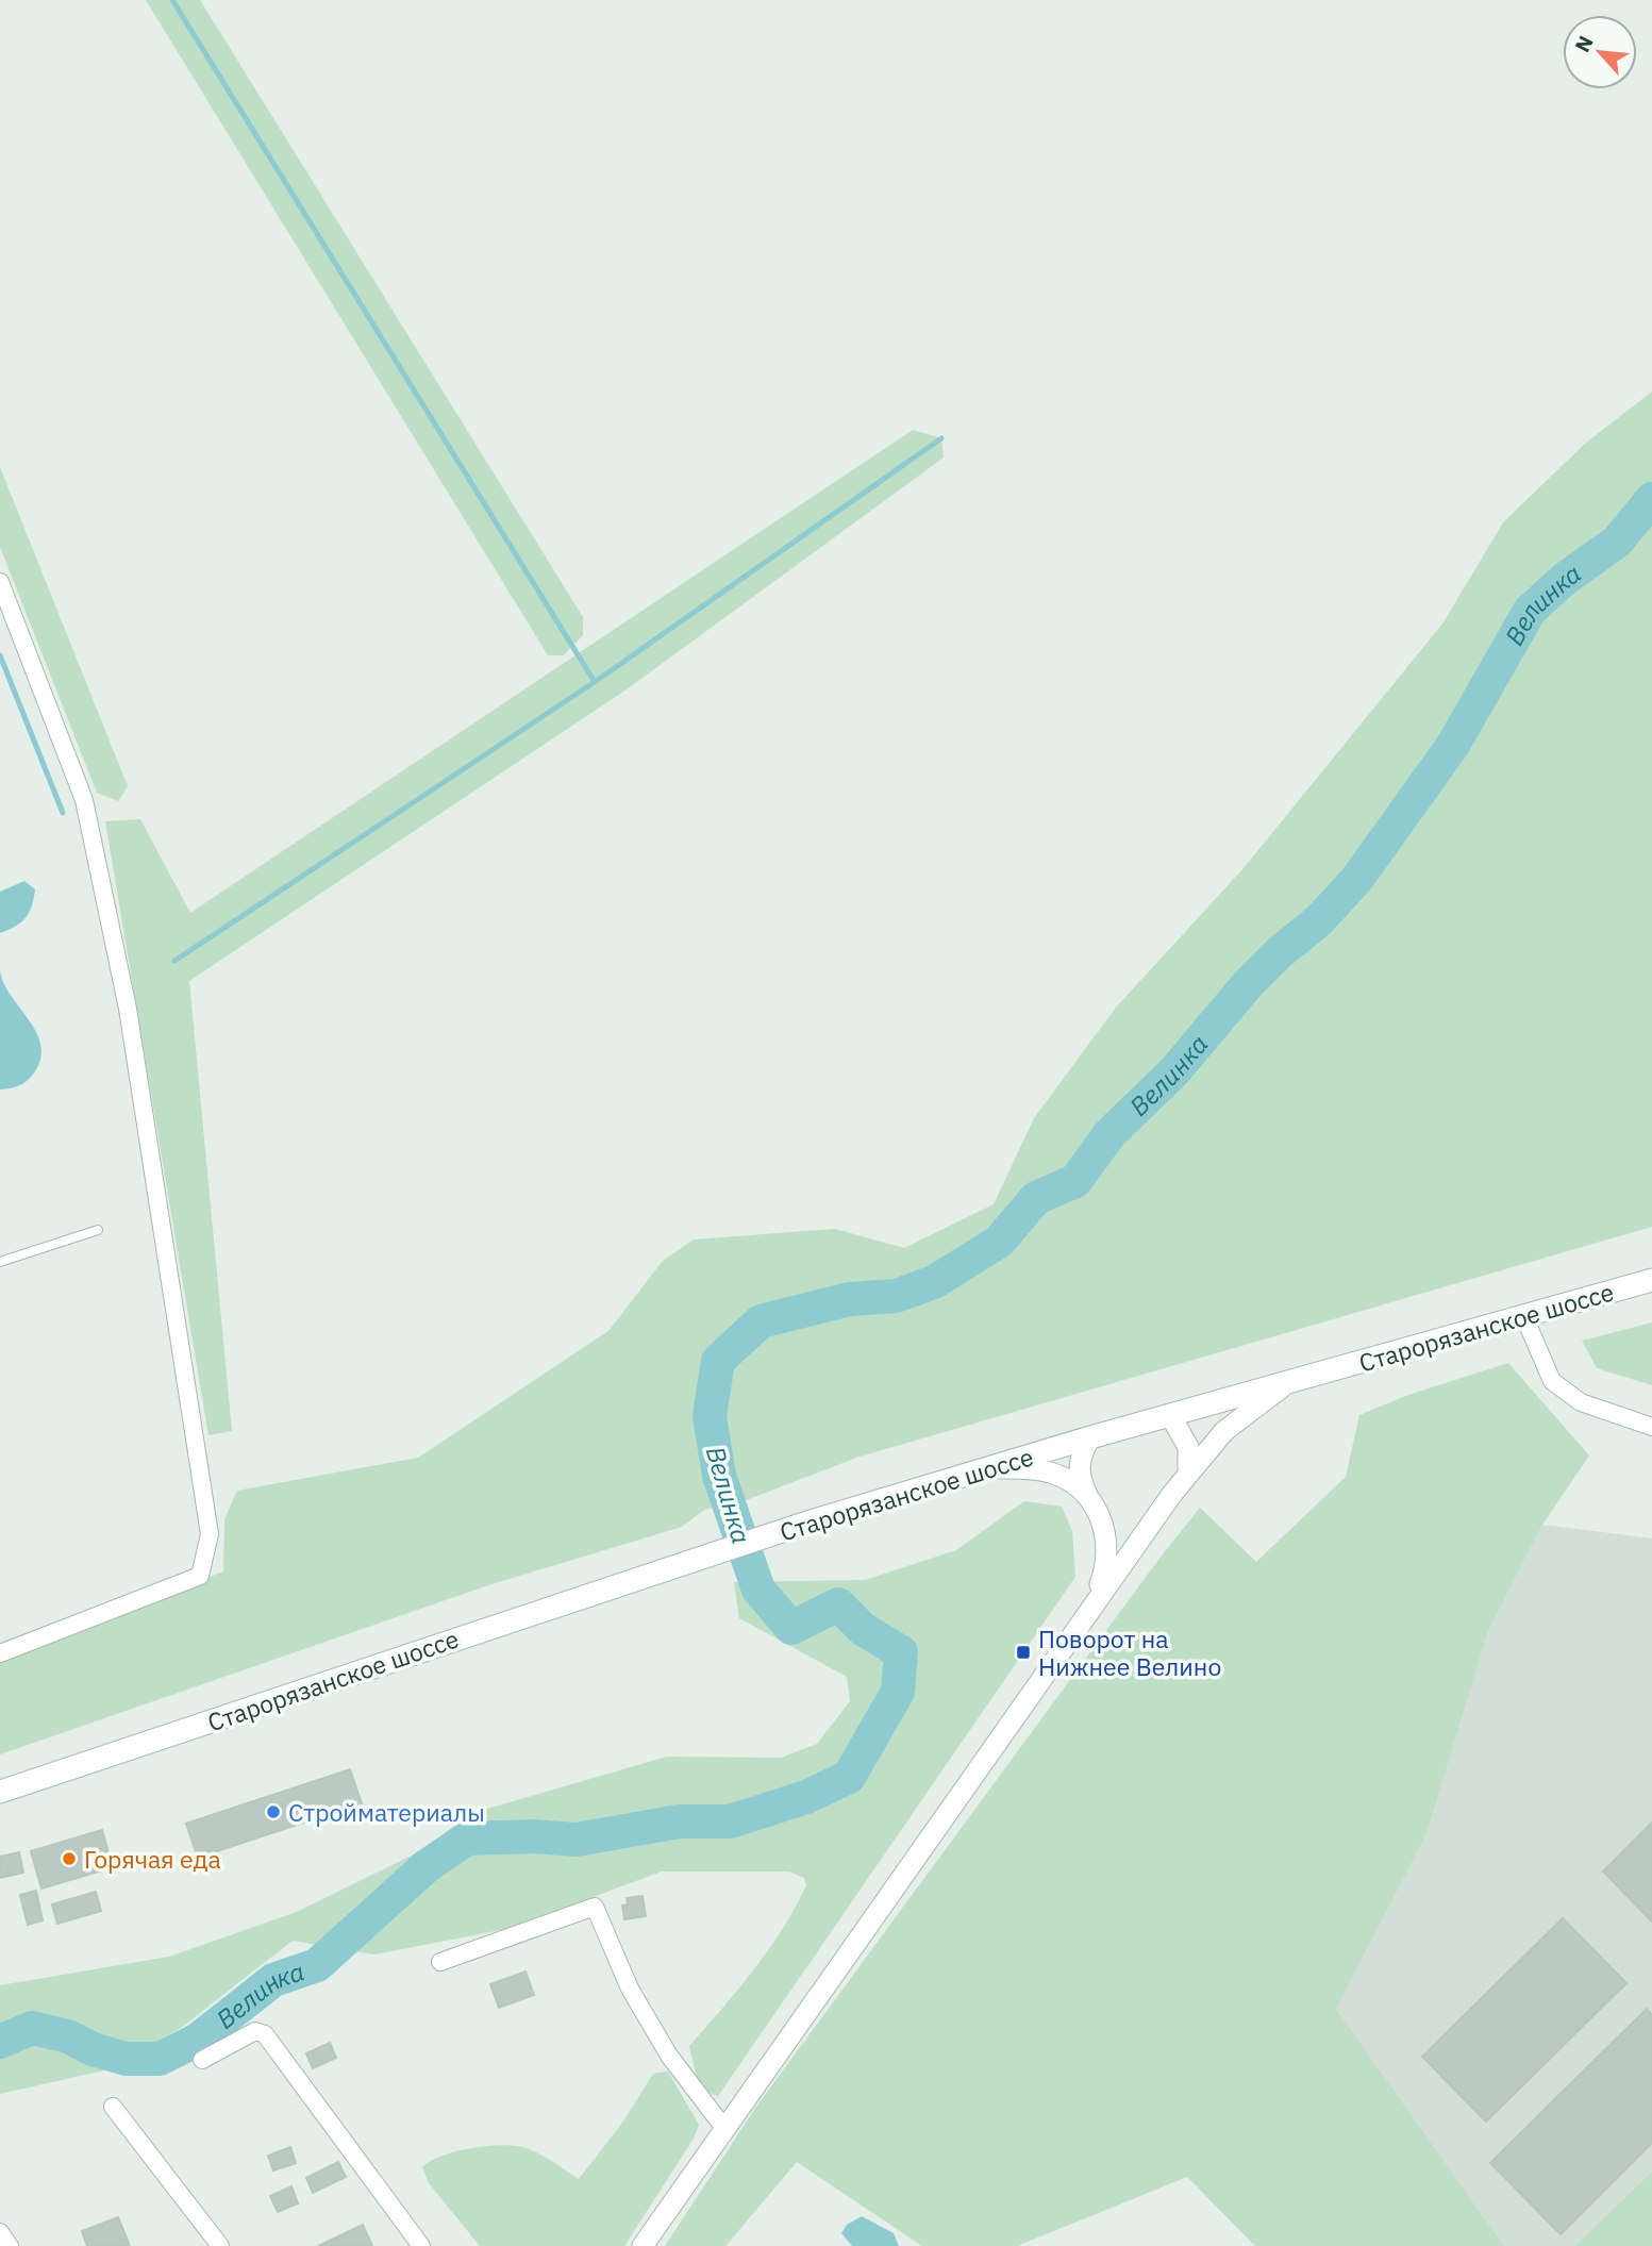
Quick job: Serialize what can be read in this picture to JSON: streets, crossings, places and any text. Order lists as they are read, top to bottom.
{
  "streets": {
    "main road": ["Старорязанское шоссе"]
  },
  "water": ["Велинка"],
  "places": {
    "transit": ["Поворот на Нижнее Велино"],
    "other": ["Стройматериалы", "Горячая еда"]
  },
  "north": "top left"
}
